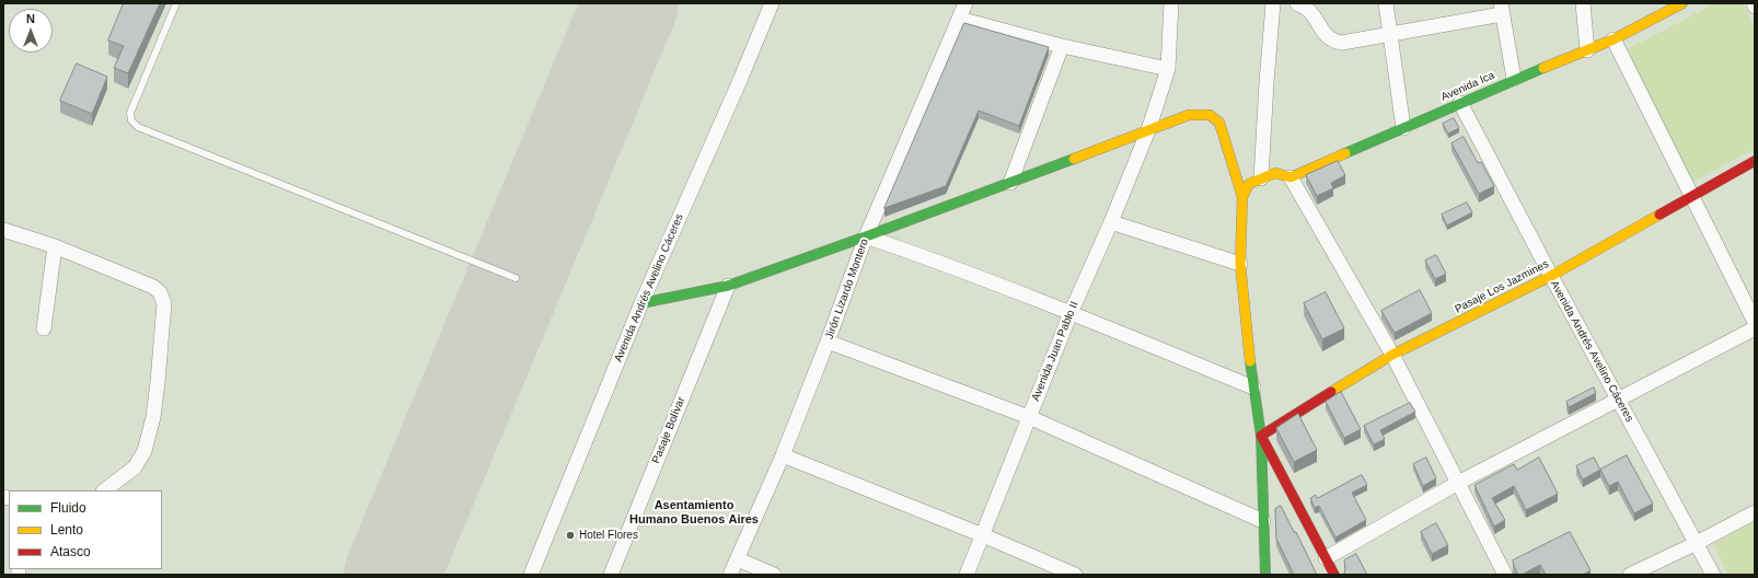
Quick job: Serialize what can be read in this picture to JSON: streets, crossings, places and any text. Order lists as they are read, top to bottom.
{
  "streets": {
    "street": [
      "Avenida Ica",
      "Pasaje Los Jazmines",
      "Avenida Andrés Avelino Cáceres",
      "Jirón Lizardo Montero",
      "Avenida Juan Pablo II",
      "Pasaje Bolívar"
    ]
  },
  "crossings": [
    ["Avenida Ica", "Avenida Andrés Avelino Cáceres"],
    ["Pasaje Los Jazmines", "Avenida Andrés Avelino Cáceres"]
  ],
  "districts": ["Asentamiento Humano Buenos Aires"],
  "places": ["Hotel Flores"],
  "legend": ["Fluido", "Lento", "Atasco"],
  "north": "top"
}
